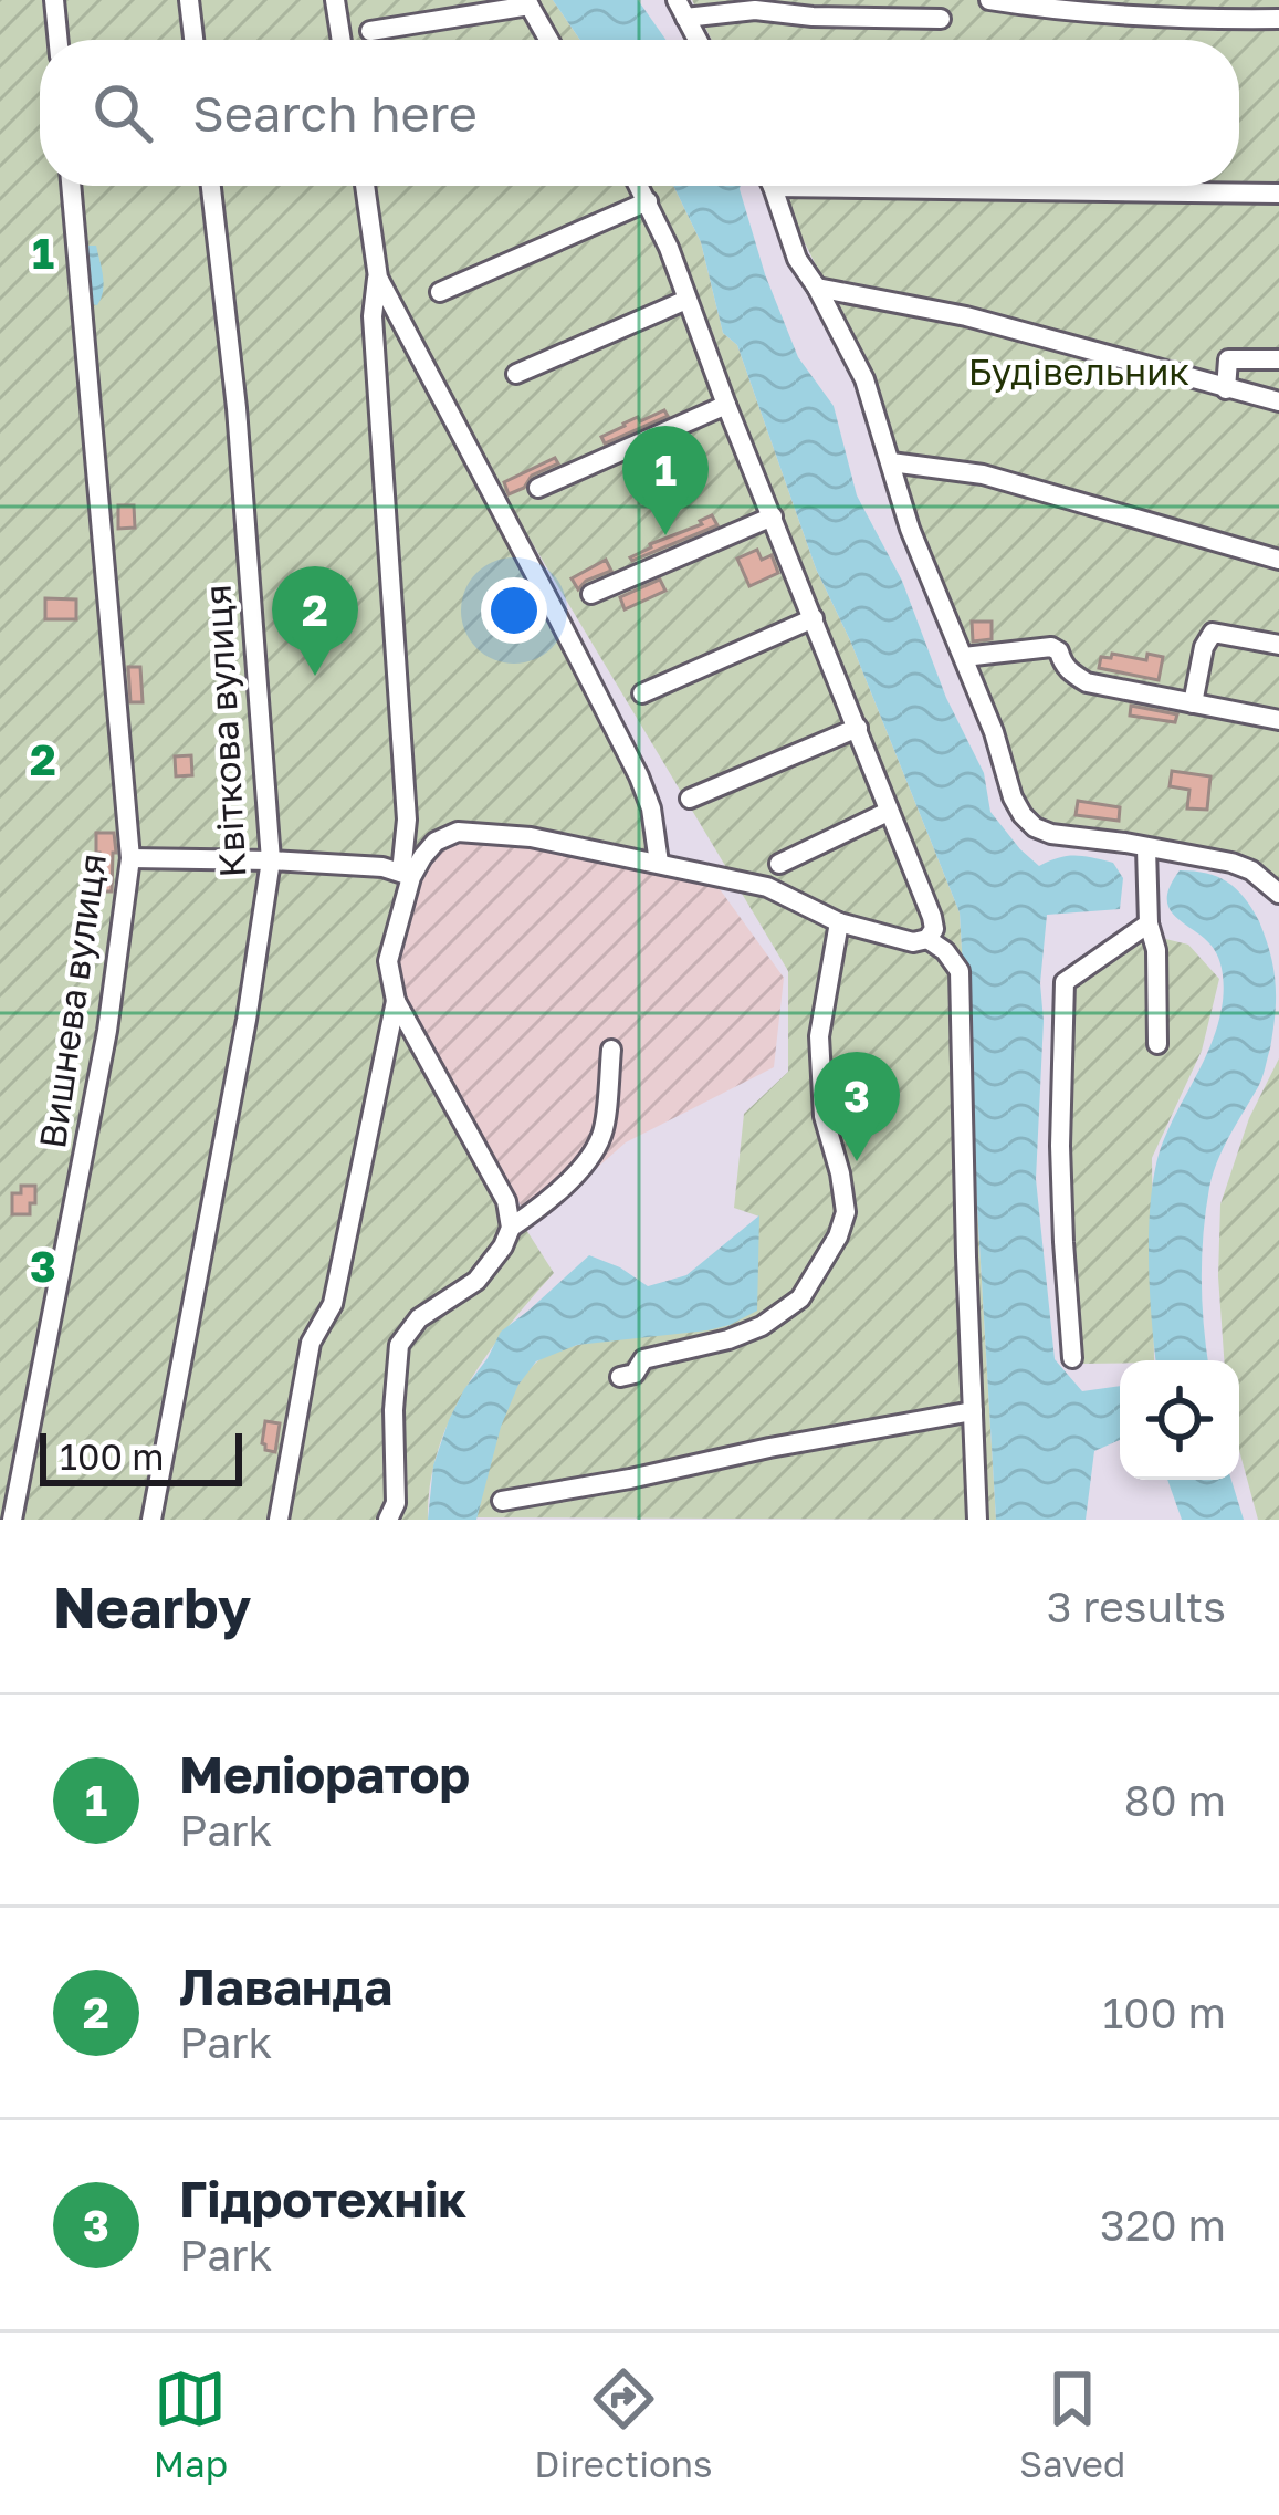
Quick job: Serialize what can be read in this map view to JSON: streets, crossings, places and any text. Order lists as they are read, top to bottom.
{
  "streets": {
    "street": ["Квіткова вулиця", "Вишнева вулиця"]
  },
  "parks": ["Будівельник"],
  "scale_bar": "100 m",
  "page": {
    "search": "Search here",
    "pins": ["1", "2", "3"],
    "scale": "100 m",
    "heading": ["Nearby", "3 results"],
    "list": [
      {
        "mark": "1",
        "name": "Меліоратор",
        "note": "Park",
        "value": "80 m"
      },
      {
        "mark": "2",
        "name": "Лаванда",
        "note": "Park",
        "value": "100 m"
      },
      {
        "mark": "3",
        "name": "Гідротехнік",
        "note": "Park",
        "value": "320 m"
      }
    ],
    "nav": ["Map", "Directions", "Saved"]
  },
  "grid": {
    "rows": ["1", "2", "3"]
  }
}
